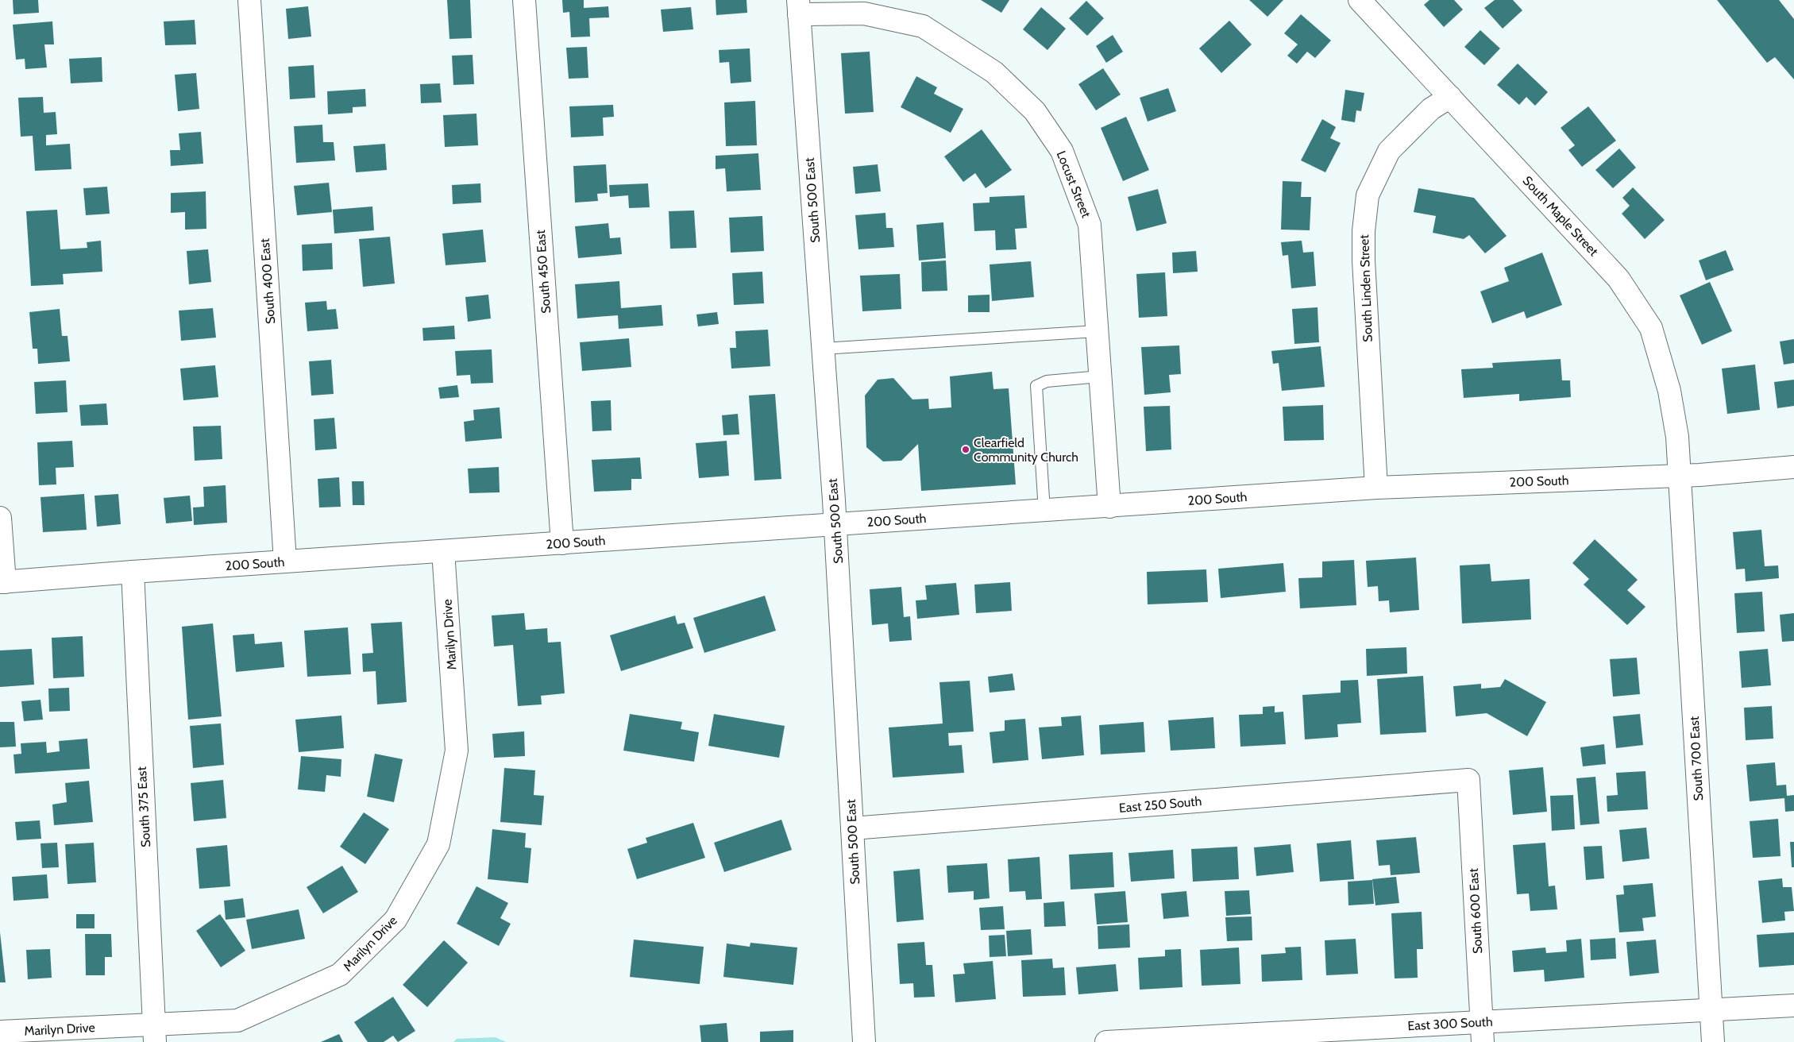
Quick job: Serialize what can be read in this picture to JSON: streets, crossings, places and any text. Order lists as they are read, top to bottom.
{
  "streets": {
    "street": [
      "Locust Street",
      "South 500 East",
      "South Maple Street",
      "South 450 East",
      "South 400 East",
      "South Linden Street",
      "200 South",
      "Marilyn Drive",
      "South 700 East",
      "East 250 South",
      "South 375 East",
      "South 600 East",
      "East 300 South"
    ]
  },
  "crossings": [
    ["Locust Street", "South 500 East"],
    ["Locust Street", "200 South"],
    ["South 500 East", "200 South"],
    ["South 500 East", "East 250 South"],
    ["South Maple Street", "South Linden Street"],
    ["South Maple Street", "200 South"],
    ["South Maple Street", "South 700 East"],
    ["South 450 East", "200 South"],
    ["South 400 East", "200 South"],
    ["South Linden Street", "200 South"],
    ["200 South", "Marilyn Drive"],
    ["200 South", "South 700 East"],
    ["200 South", "South 375 East"],
    ["Marilyn Drive", "South 375 East"],
    ["South 700 East", "East 300 South"],
    ["East 250 South", "South 600 East"],
    ["South 600 East", "East 300 South"]
  ],
  "places": ["Clearfield Community Church"]
}
